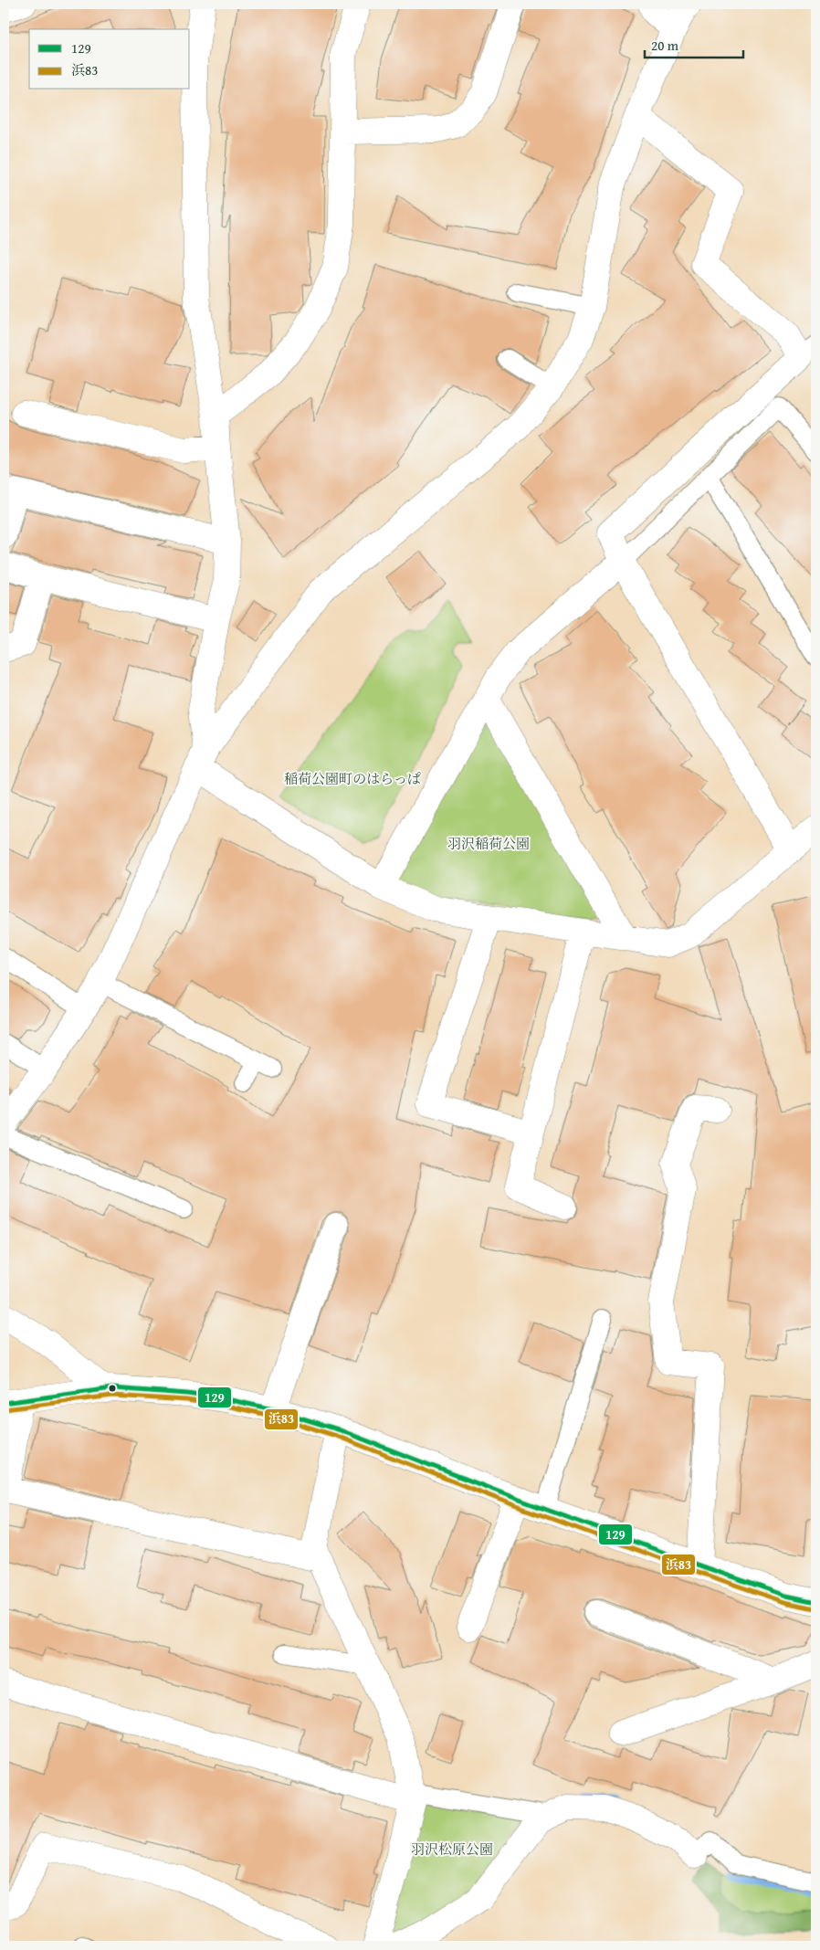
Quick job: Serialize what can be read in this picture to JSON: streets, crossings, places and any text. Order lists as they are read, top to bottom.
{
  "parks": ["稲荷公園町のはらっぱ", "羽沢稲荷公園", "羽沢松原公園"],
  "lines": ["transit line 129", "transit line 浜83"],
  "legend": ["129", "浜83"],
  "scale_bar": "20 m"
}
